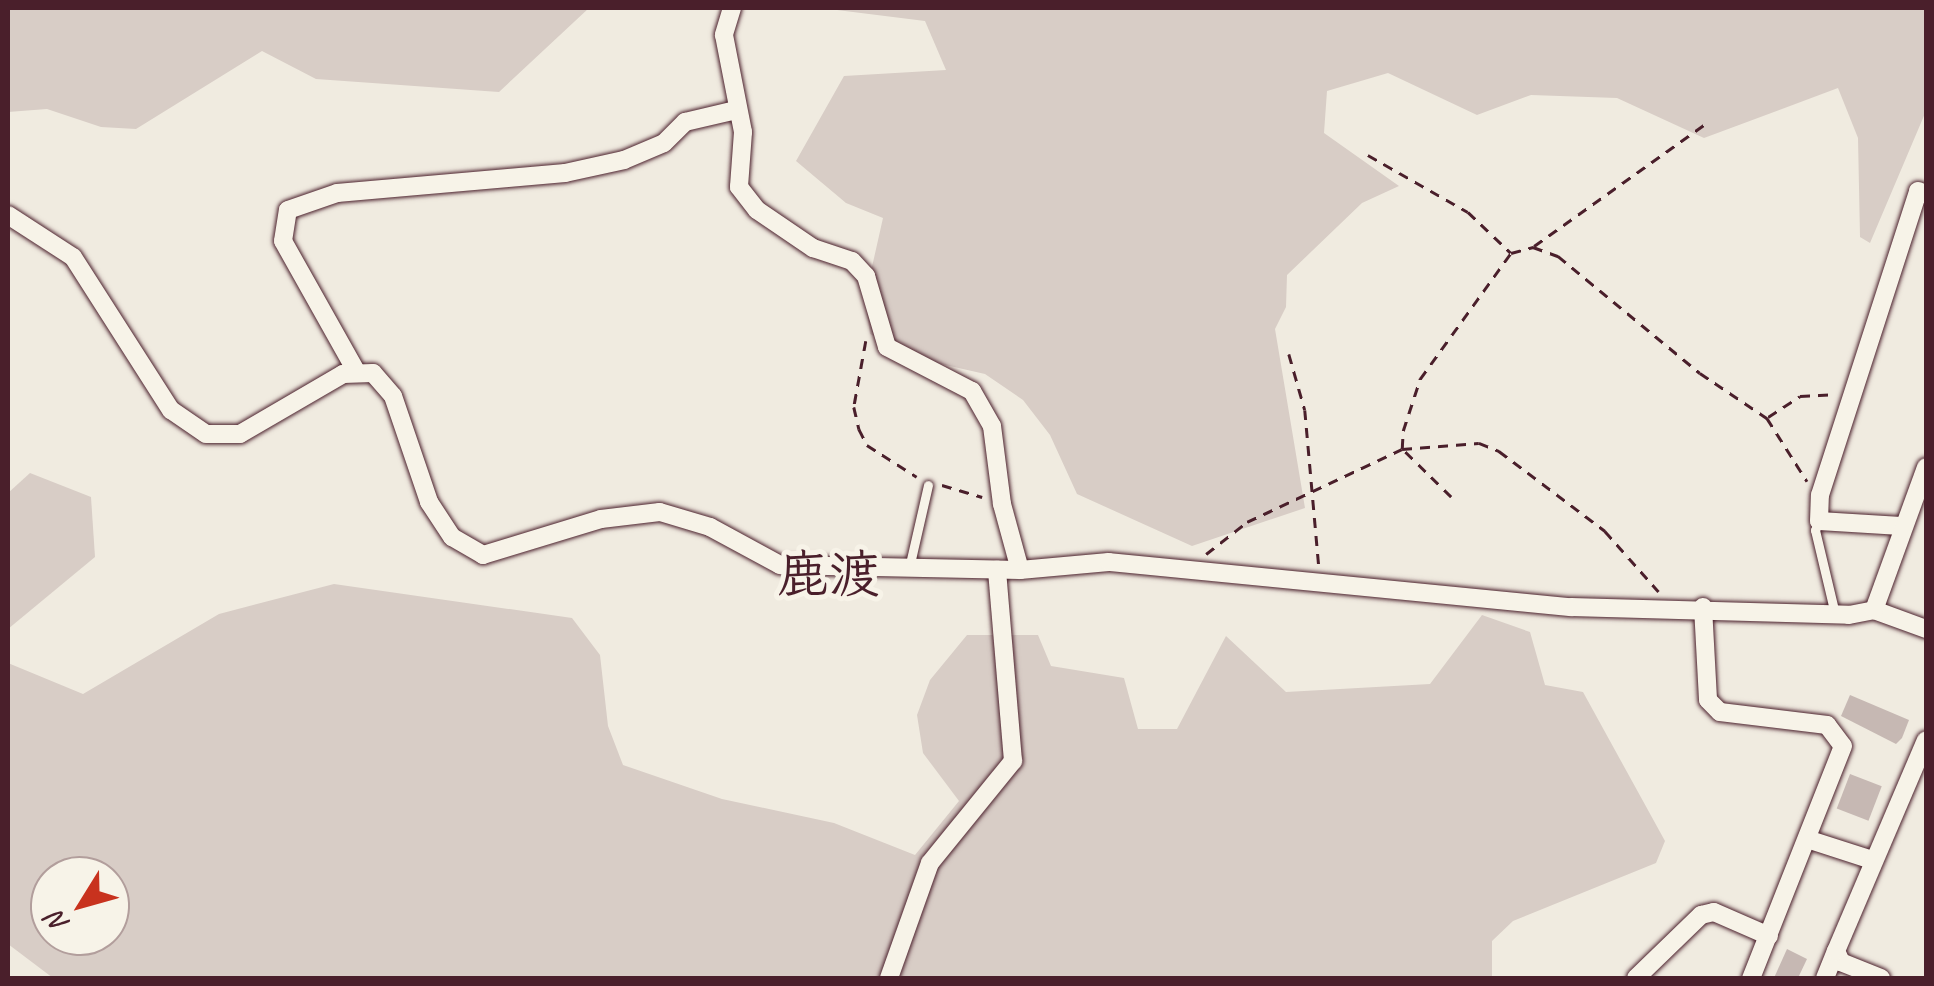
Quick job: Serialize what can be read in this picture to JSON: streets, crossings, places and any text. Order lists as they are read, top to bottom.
{
  "districts": ["鹿渡"],
  "north": "bottom left"
}
